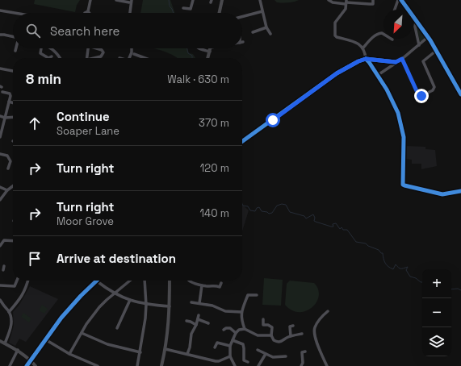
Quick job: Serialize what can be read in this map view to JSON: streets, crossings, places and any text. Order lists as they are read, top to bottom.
{
  "north": "bottom left",
  "page": {
    "search": "Search here",
    "heading": ["8 min", "Walk · 630 m"],
    "list": [
      ["Continue", "Soaper Lane", "370 m"],
      ["Turn right", "120 m"],
      ["Turn right", "Moor Grove", "140 m"],
      "Arrive at destination"
    ],
    "map_buttons": ["+", "−"]
  }
}
